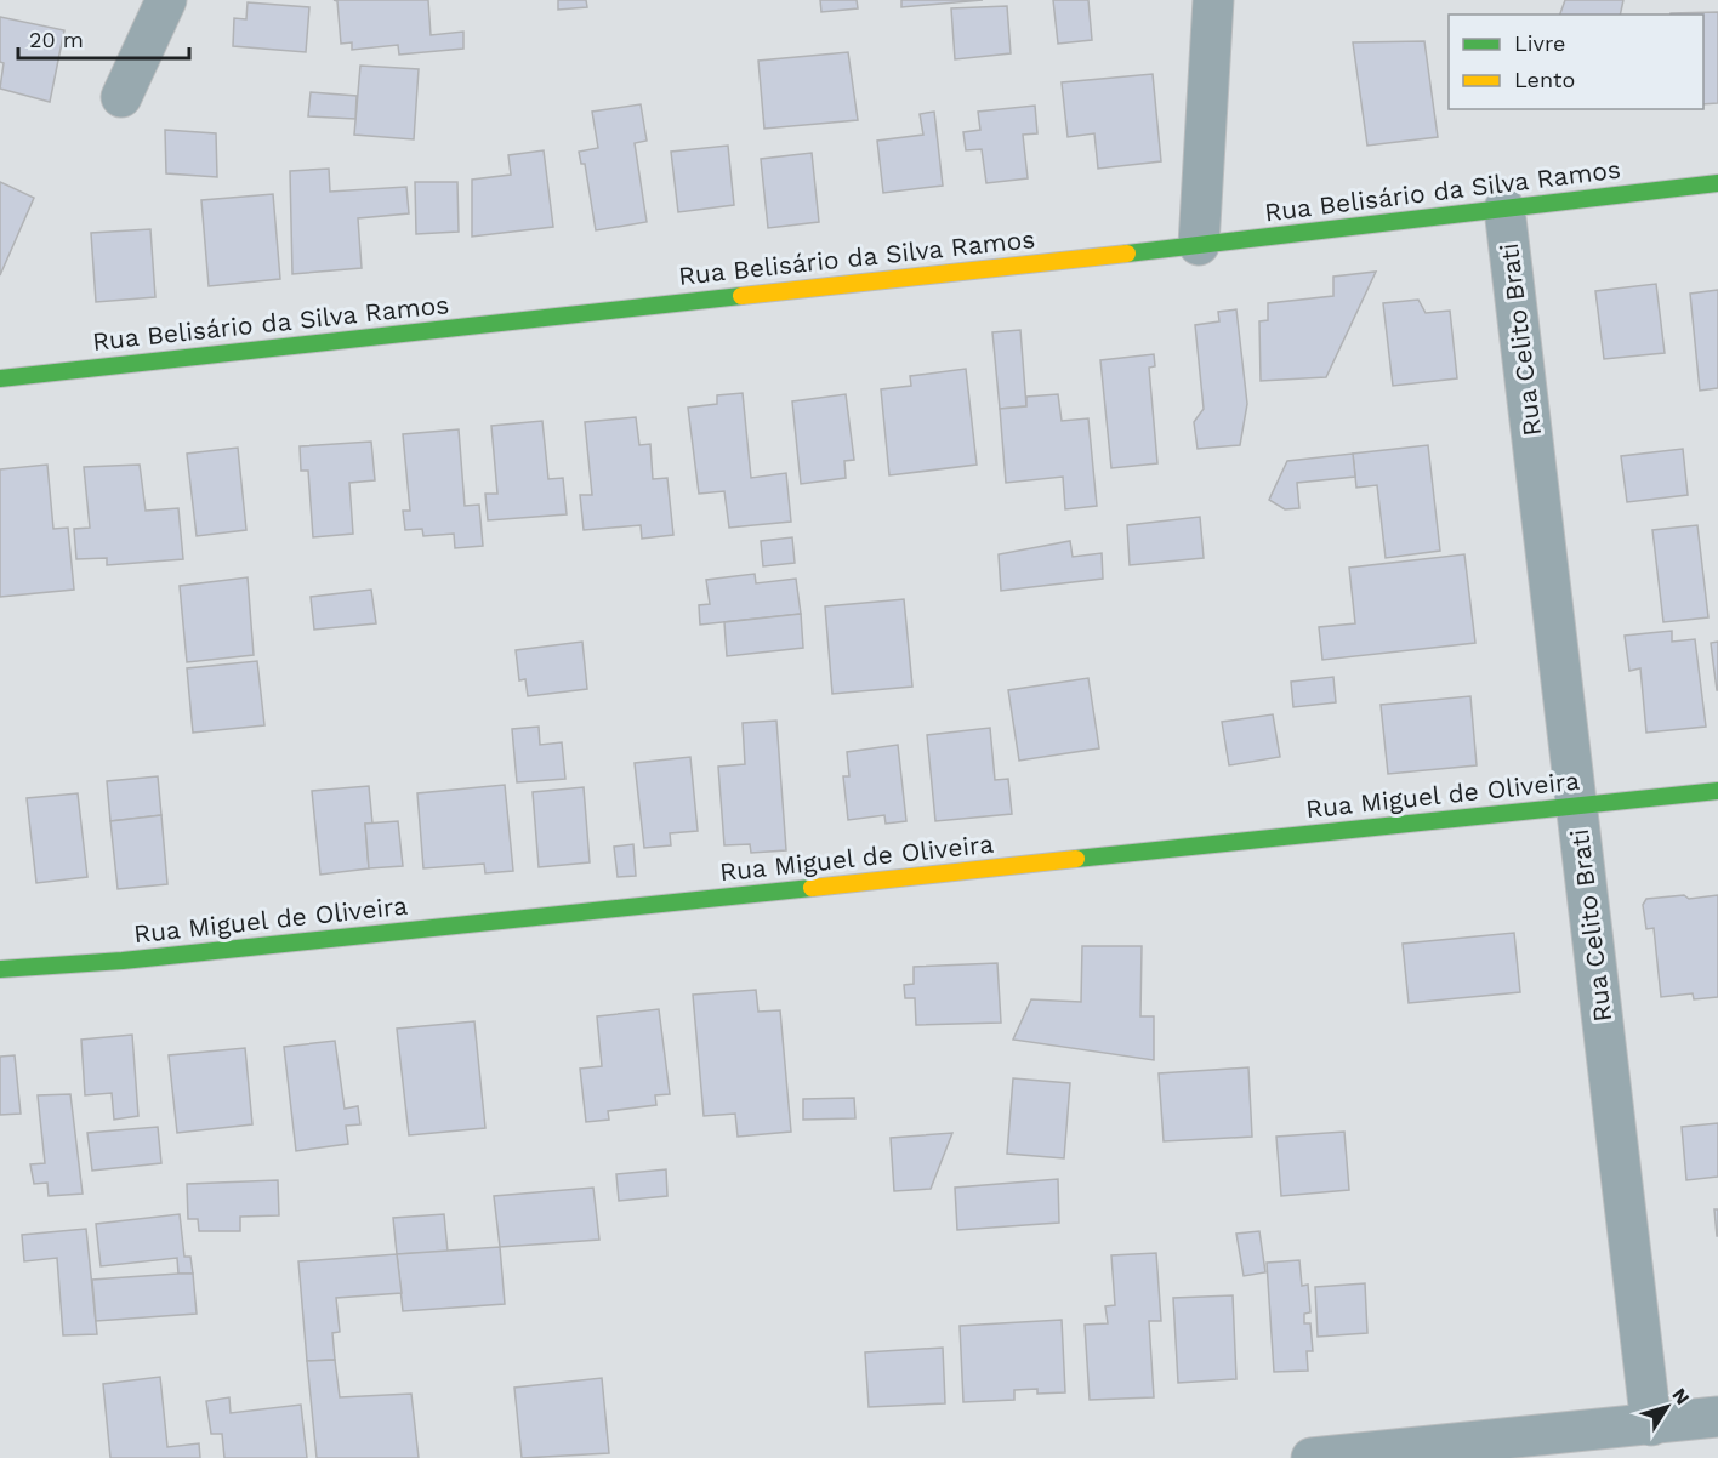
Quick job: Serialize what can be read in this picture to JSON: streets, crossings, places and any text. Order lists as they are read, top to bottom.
{
  "streets": {
    "street": ["Rua Belisário da Silva Ramos", "Rua Celito Brati", "Rua Miguel de Oliveira"]
  },
  "crossings": [
    ["Rua Belisário da Silva Ramos", "Rua Celito Brati"],
    ["Rua Celito Brati", "Rua Miguel de Oliveira"]
  ],
  "legend": ["Livre", "Lento"],
  "scale_bar": "20 m",
  "north": "top right"
}
